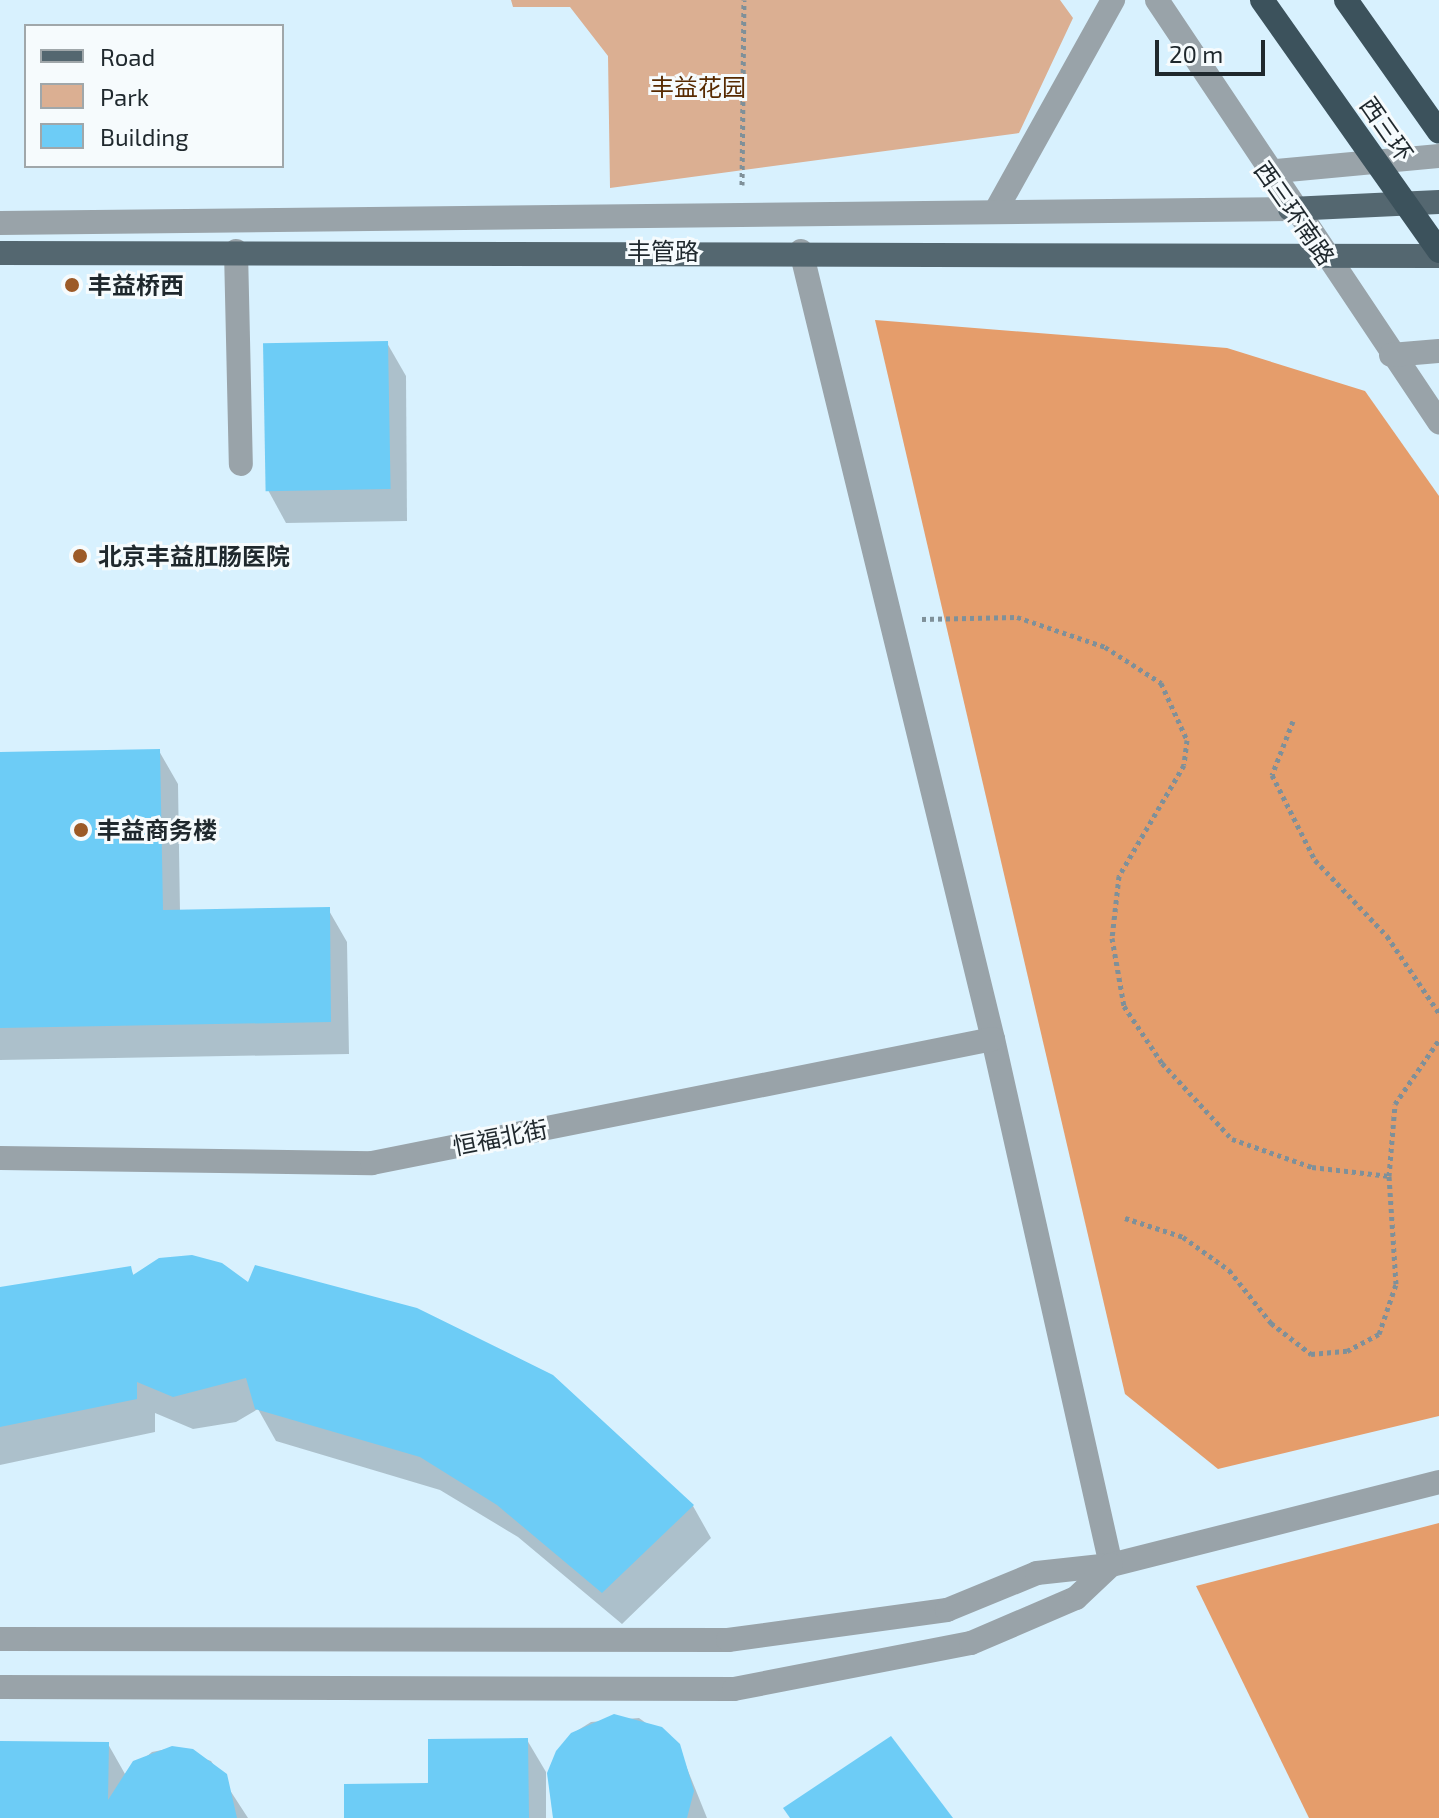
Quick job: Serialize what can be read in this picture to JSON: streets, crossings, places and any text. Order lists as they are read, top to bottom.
{
  "streets": {
    "highway": ["西三环"],
    "main road": ["丰管路"],
    "street": ["西三环南路", "恒福北街"]
  },
  "crossings": [
    ["西三环", "丰管路"],
    ["西三环南路", "丰管路"]
  ],
  "parks": ["丰益花园"],
  "places": ["丰益桥西", "北京丰益肛肠医院", "丰益商务楼"],
  "legend": ["Road", "Park", "Building"],
  "scale_bar": "20 m"
}
